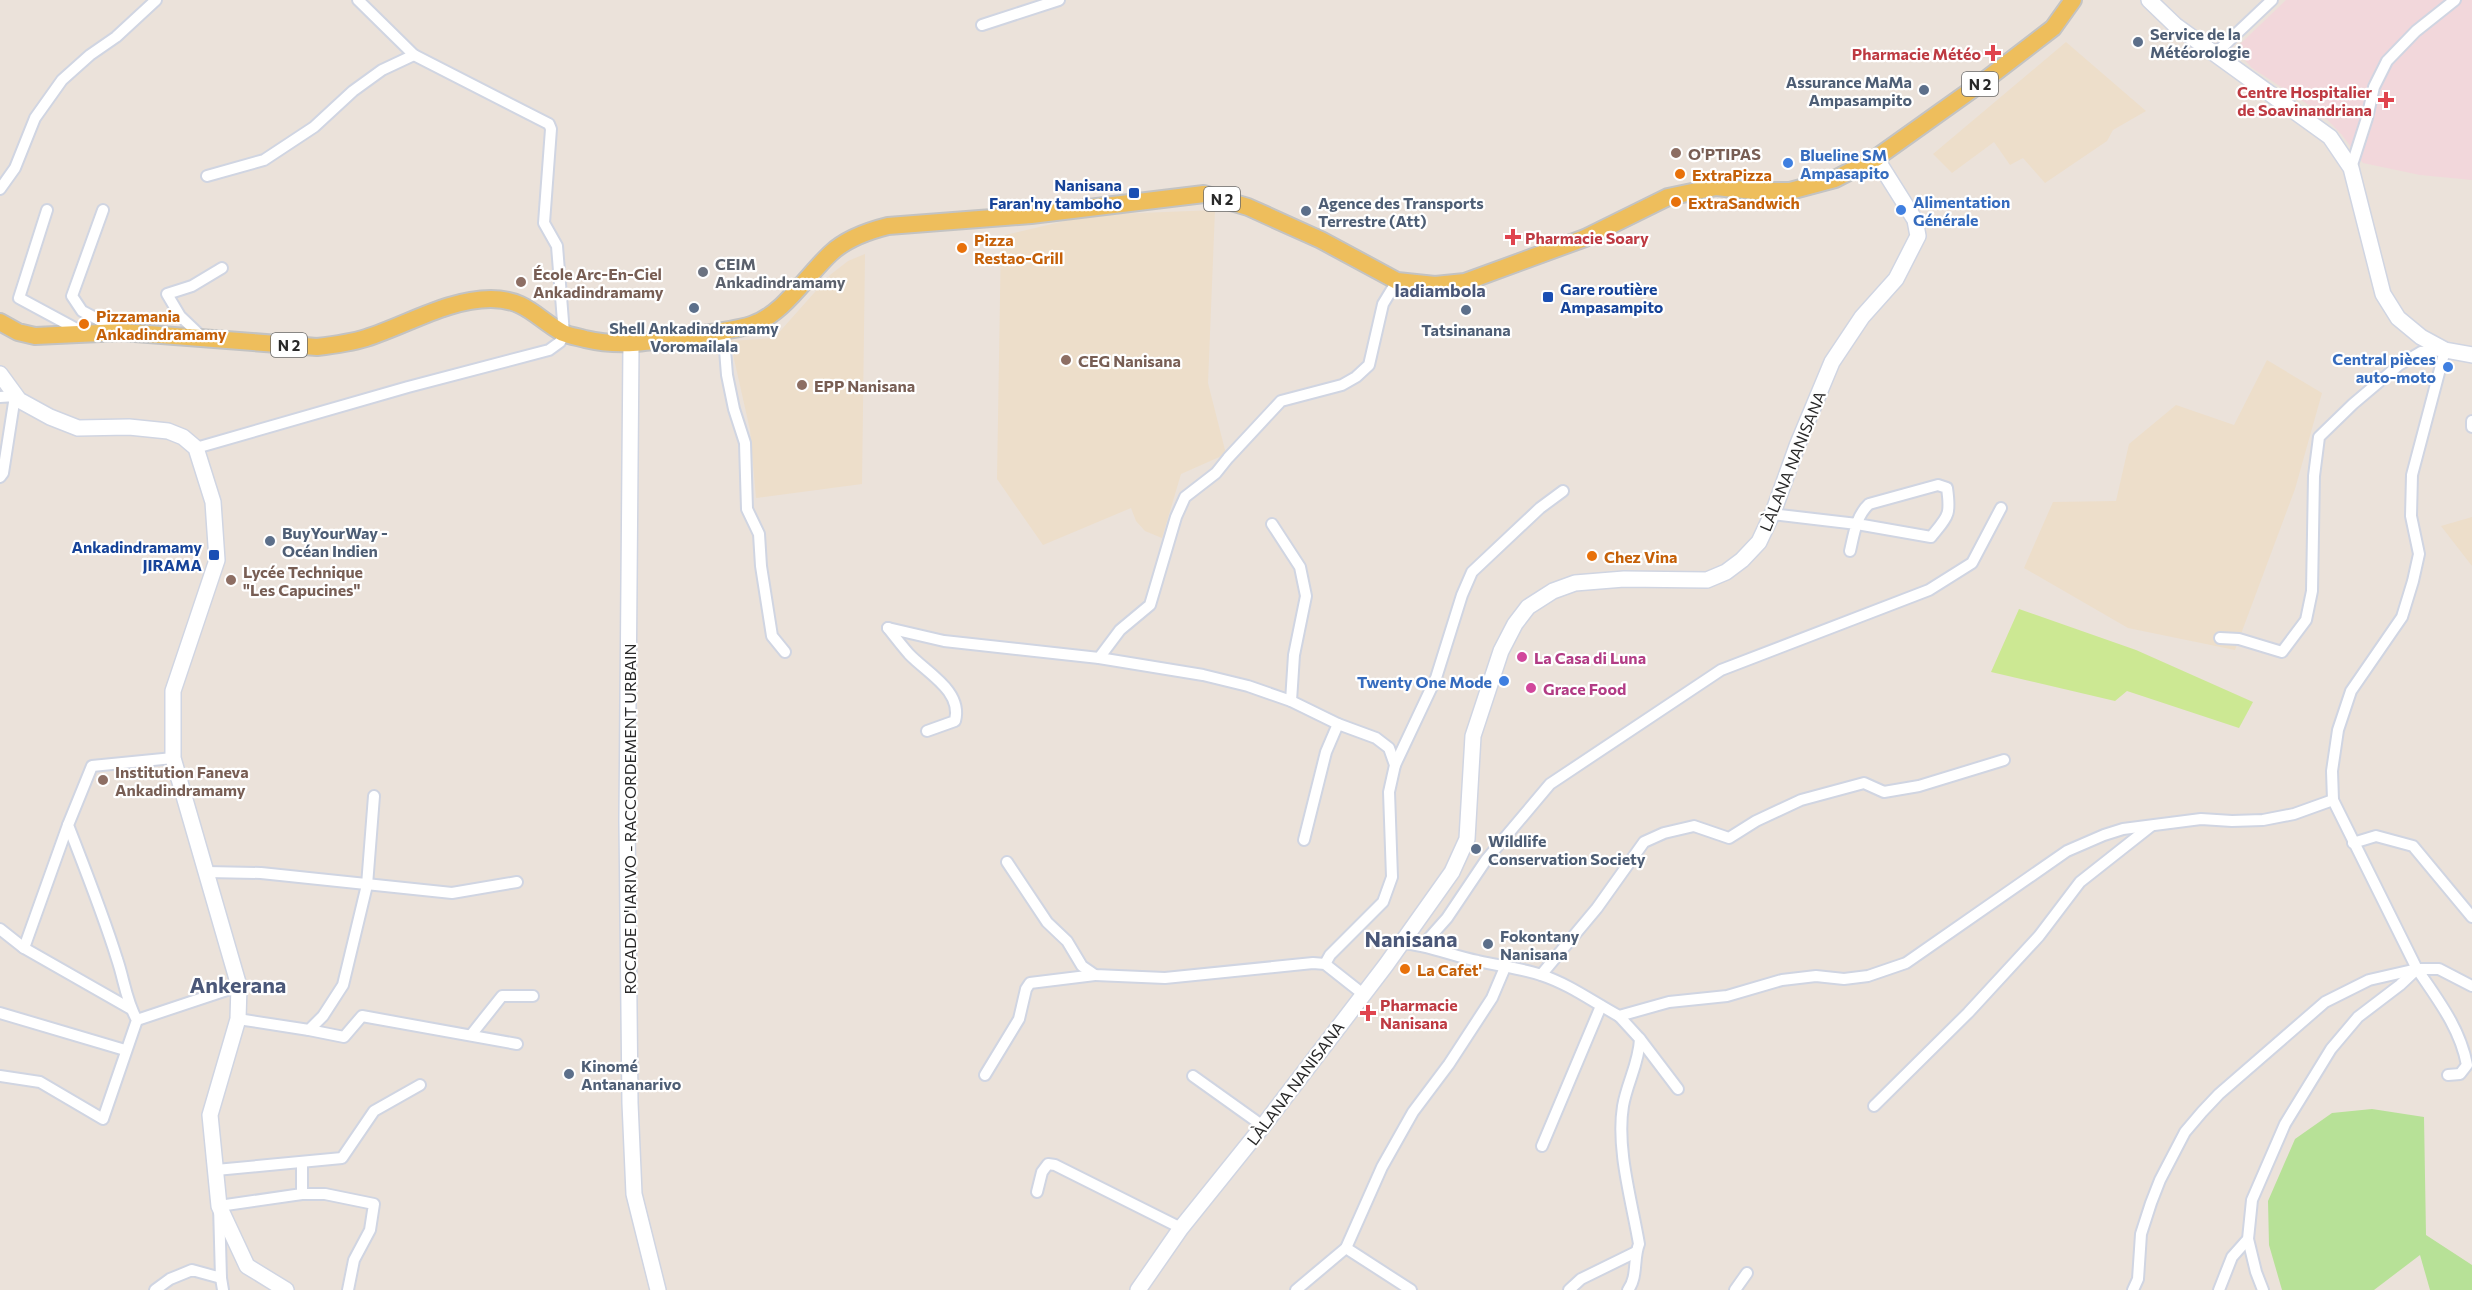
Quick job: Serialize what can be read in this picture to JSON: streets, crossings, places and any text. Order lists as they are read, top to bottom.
{
  "streets": {
    "main road": ["N 2"],
    "street": ["LÀLANA NANISANA", "ROCADE D'IARIVO - RACCORDEMENT URBAIN"]
  },
  "crossings": [
    ["N 2", "LÀLANA NANISANA"],
    ["N 2", "ROCADE D'IARIVO - RACCORDEMENT URBAIN"]
  ],
  "districts": ["Iadiambola", "Nanisana", "Ankerana"],
  "places": {
    "other": [
      "Service de la Météorologie",
      "Assurance MaMa Ampasampito",
      "O'PTIPAS",
      "Blueline SM Ampasapito",
      "ExtraPizza",
      "ExtraSandwich",
      "Alimentation Générale",
      "Agence des Transports Terrestre (Att)",
      "Pizza Restao-Grill",
      "CEIM Ankadindramamy",
      "École Arc-En-Ciel Ankadindramamy",
      "Shell Ankadindramamy Voromailala",
      "Tatsinanana",
      "Pizzamania Ankadindramamy",
      "CEG Nanisana",
      "Central pièces auto-moto",
      "EPP Nanisana",
      "BuyYourWay - Océan Indien",
      "Chez Vina",
      "Lycée Technique \"Les Capucines\"",
      "La Casa di Luna",
      "Twenty One Mode",
      "Grace Food",
      "Institution Faneva Ankadindramamy",
      "Wildlife Conservation Society",
      "Fokontany Nanisana",
      "La Cafet'",
      "Kinomé Antananarivo"
    ],
    "health": [
      "Pharmacie Météo",
      "Centre Hospitalier de Soavinandriana",
      "Pharmacie Soary",
      "Pharmacie Nanisana"
    ],
    "transit": ["Nanisana Faran'ny tamboho", "Gare routière Ampasampito", "Ankadindramamy JIRAMA"]
  }
}
